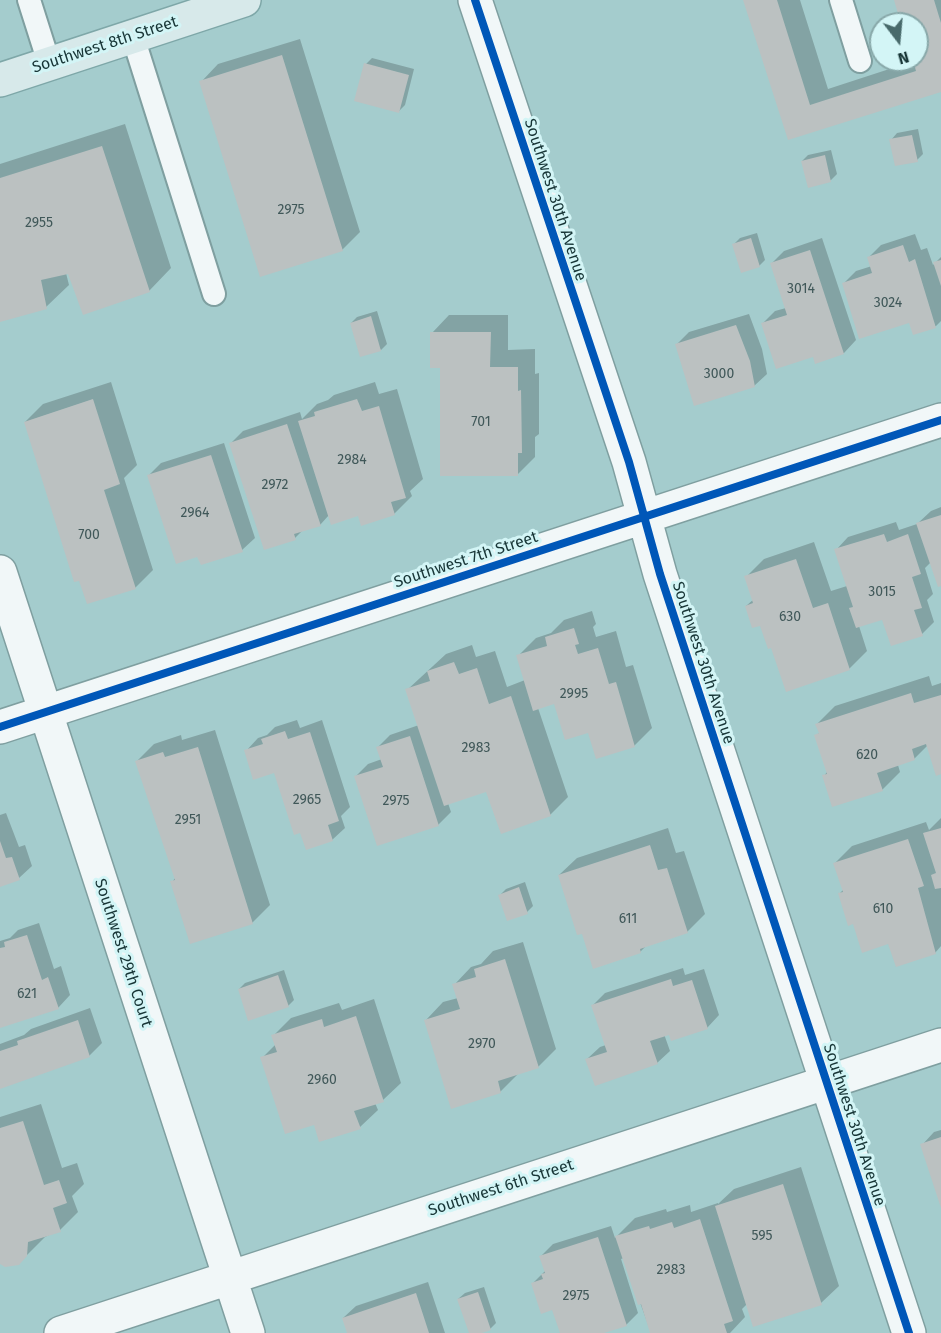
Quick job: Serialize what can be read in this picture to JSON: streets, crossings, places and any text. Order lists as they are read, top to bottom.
{
  "streets": {
    "main road": ["Southwest 8th Street"],
    "street": [
      "Southwest 30th Avenue",
      "Southwest 7th Street",
      "Southwest 29th Court",
      "Southwest 6th Street"
    ]
  },
  "crossings": [
    ["Southwest 30th Avenue", "Southwest 7th Street"],
    ["Southwest 30th Avenue", "Southwest 6th Street"],
    ["Southwest 7th Street", "Southwest 29th Court"],
    ["Southwest 29th Court", "Southwest 6th Street"]
  ],
  "house_numbers": [
    "2975",
    "2955",
    "3014",
    "3024",
    "3000",
    "701",
    "2984",
    "2972",
    "2964",
    "700",
    "3015",
    "630",
    "2995",
    "2983",
    "620",
    "2965",
    "2975",
    "2951",
    "610",
    "611",
    "621",
    "2970",
    "2960",
    "595",
    "2983",
    "2975"
  ],
  "north": "bottom"
}
